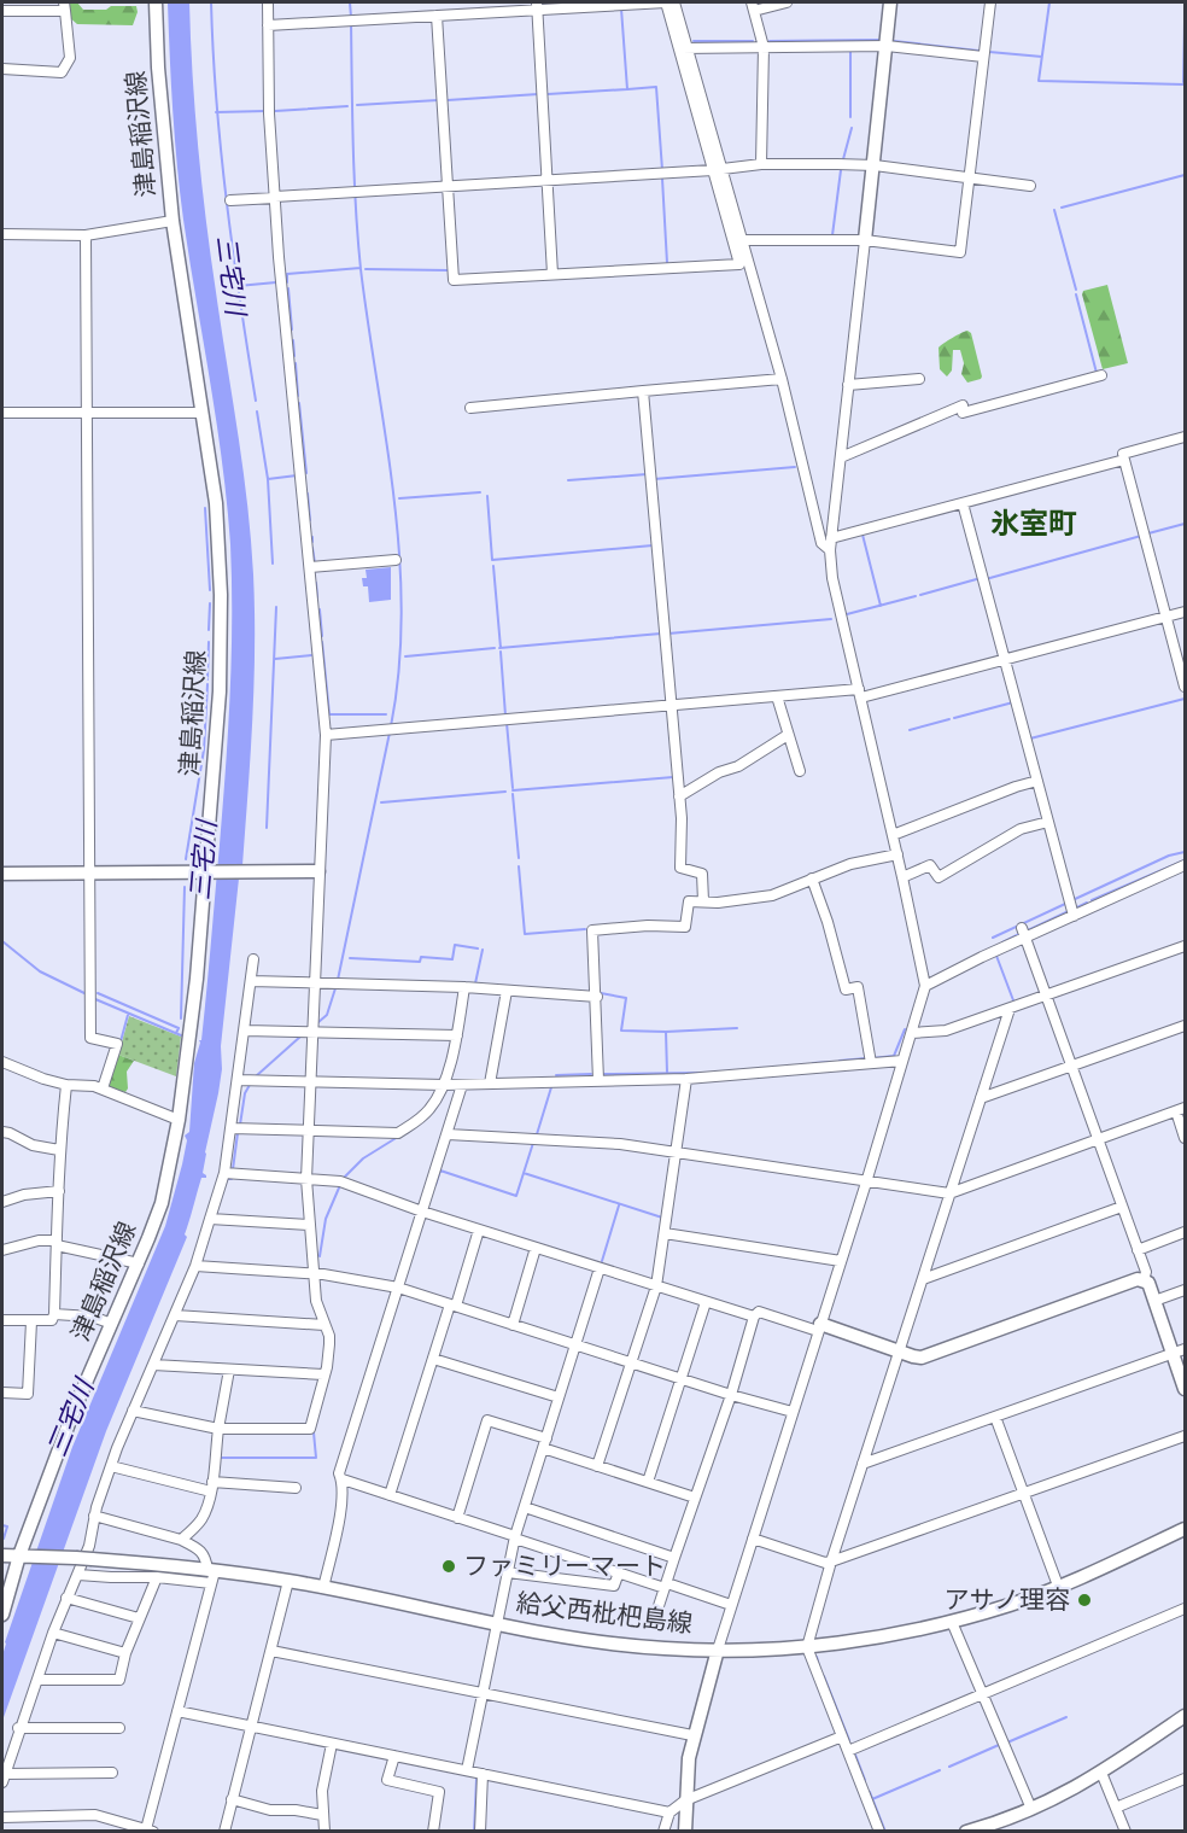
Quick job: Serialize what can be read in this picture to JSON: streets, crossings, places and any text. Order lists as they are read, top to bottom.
{
  "streets": {
    "main road": ["津島稲沢線", "給父西枇杷島線"]
  },
  "crossings": [
    ["津島稲沢線", "給父西枇杷島線"]
  ],
  "districts": ["氷室町"],
  "water": ["三宅川"],
  "places": ["ファミリーマート", "アサノ理容"]
}
